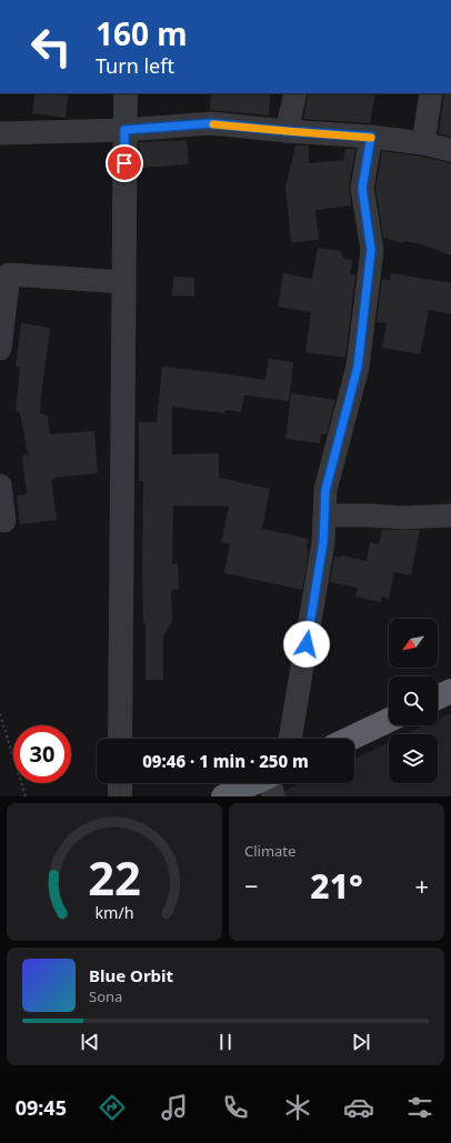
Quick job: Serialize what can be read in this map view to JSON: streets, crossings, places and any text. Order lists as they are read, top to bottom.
{
  "north": "bottom left",
  "page": {
    "turn": ["160 m", "Turn left"],
    "limit": "30",
    "trip": "09:46 · 1 min · 250 m",
    "tile": "Climate",
    "heat": ["−", "21°", "+"],
    "song": ["Blue Orbit", "Sona"],
    "tabs": "09:45",
    "gauge": ["22", "km/h"]
  }
}
